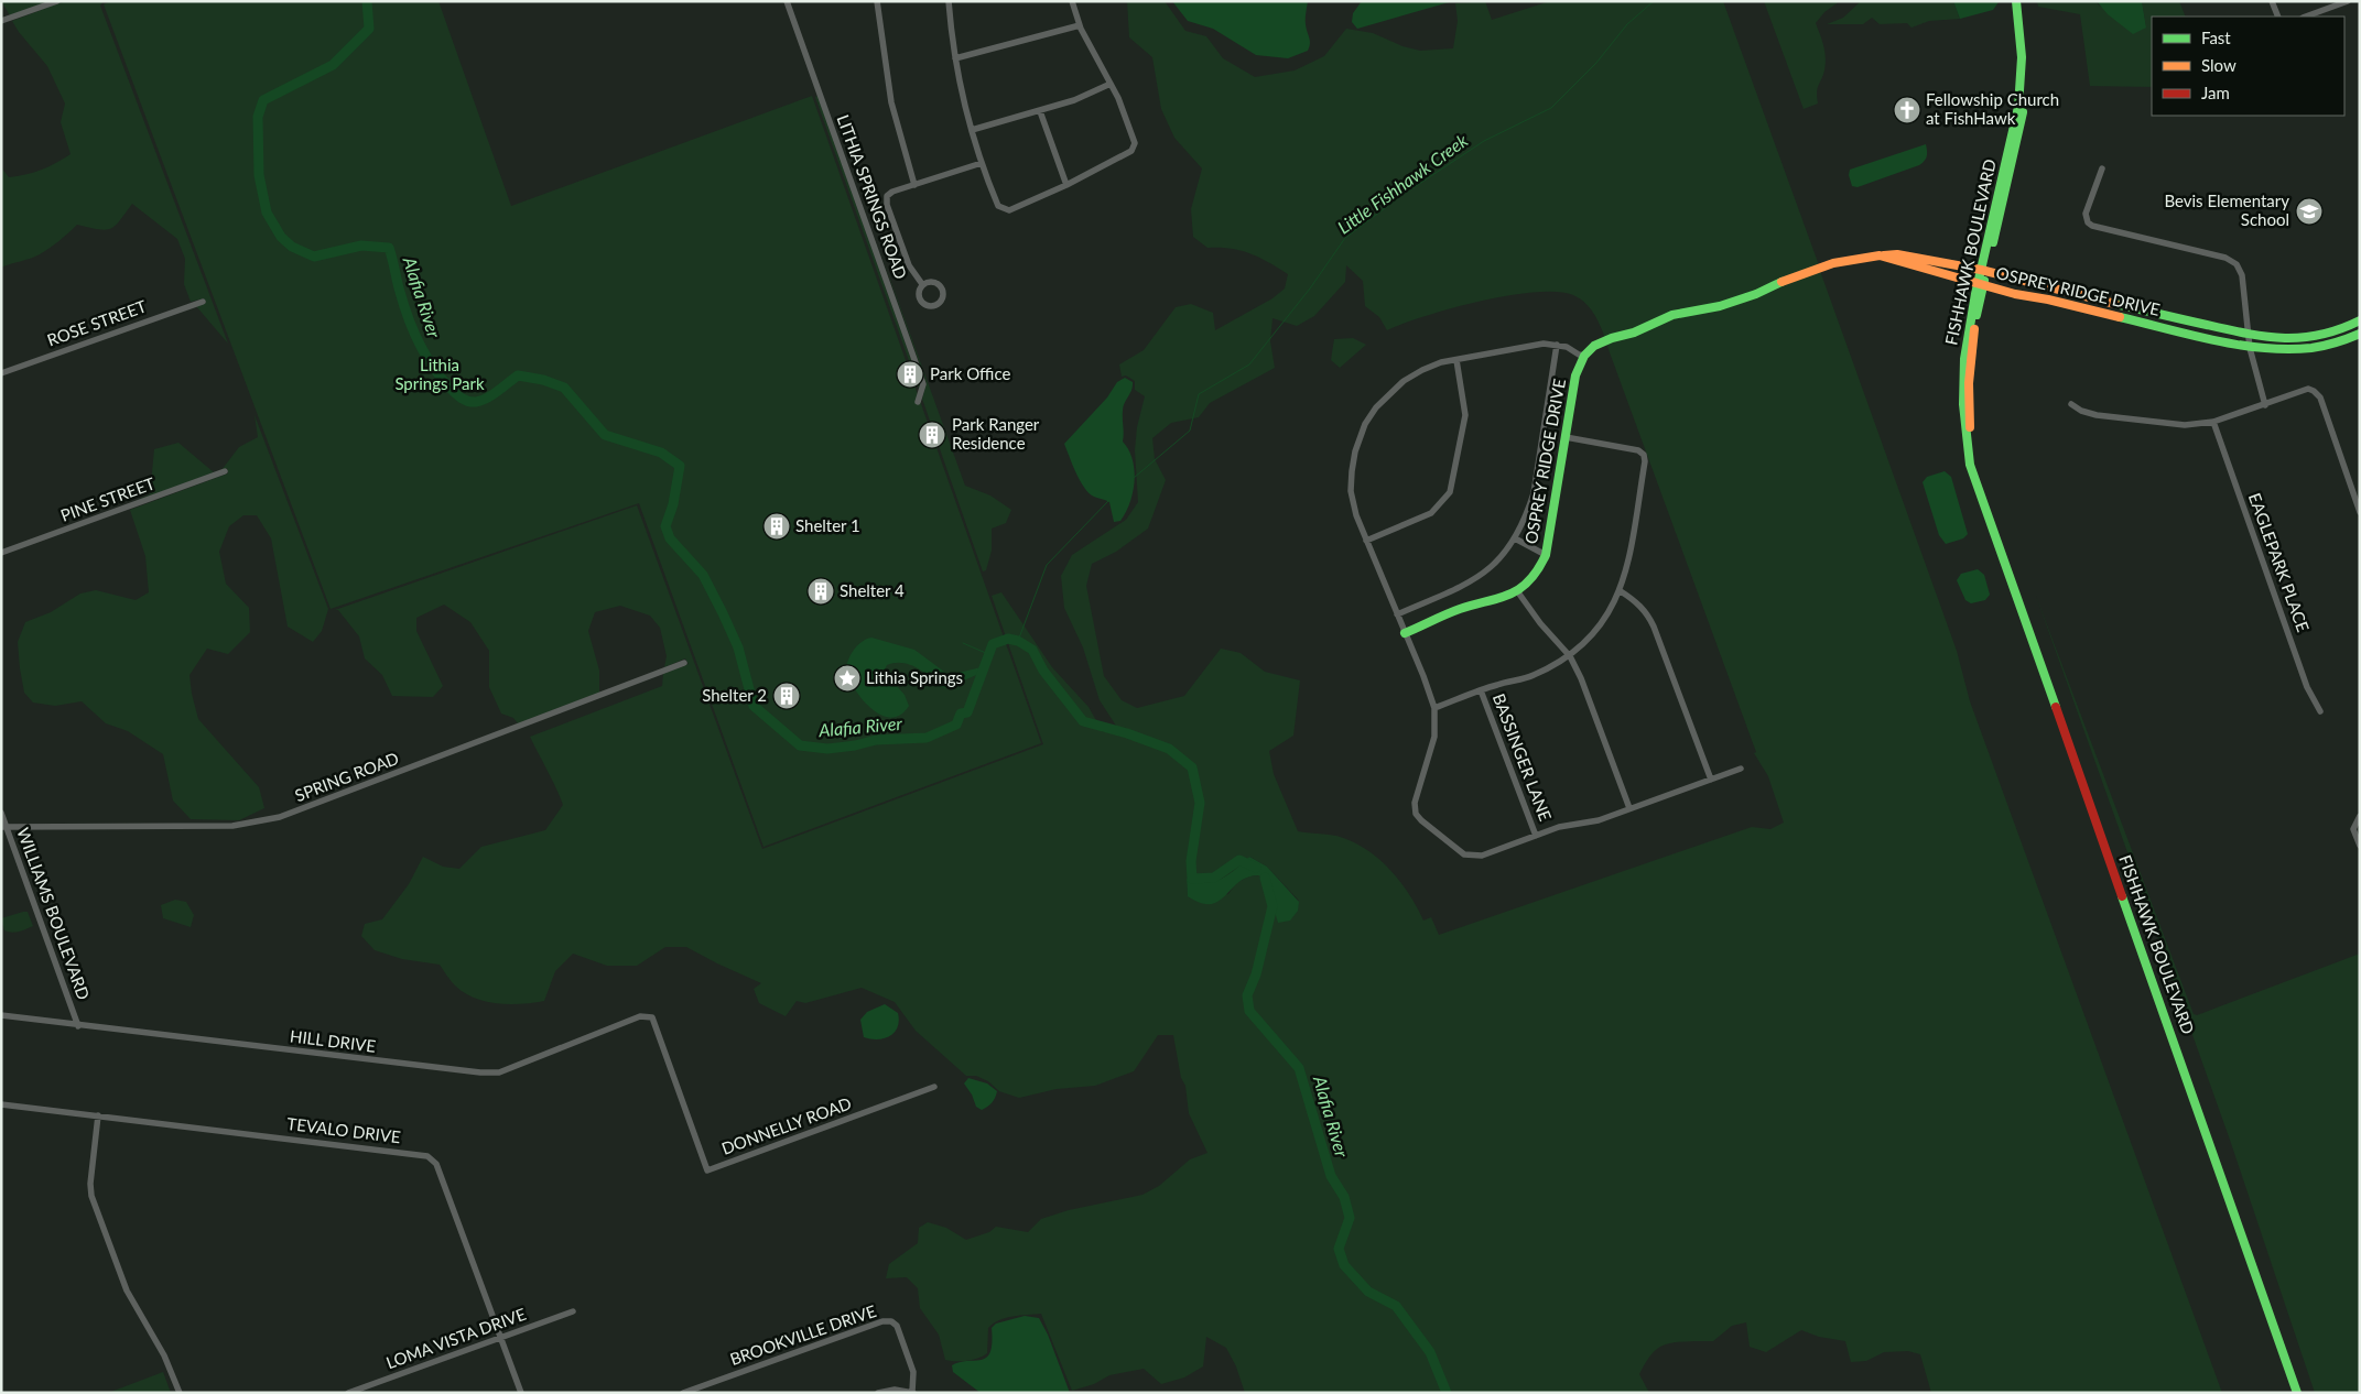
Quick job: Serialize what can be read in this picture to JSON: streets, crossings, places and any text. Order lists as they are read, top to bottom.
{
  "streets": {
    "street": [
      "LITHIA SPRINGS ROAD",
      "FISHHAWK BOULEVARD",
      "OSPREY RIDGE DRIVE",
      "ROSE STREET",
      "PINE STREET",
      "EAGLEPARK PLACE",
      "BASSINGER LANE",
      "SPRING ROAD",
      "WILLIAMS BOULEVARD",
      "HILL DRIVE",
      "DONNELLY ROAD",
      "TEVALO DRIVE",
      "BROOKVILLE DRIVE",
      "LOMA VISTA DRIVE"
    ]
  },
  "crossings": [
    ["FISHHAWK BOULEVARD", "OSPREY RIDGE DRIVE"],
    ["SPRING ROAD", "WILLIAMS BOULEVARD"],
    ["WILLIAMS BOULEVARD", "HILL DRIVE"],
    ["HILL DRIVE", "DONNELLY ROAD"],
    ["TEVALO DRIVE", "LOMA VISTA DRIVE"]
  ],
  "water": ["Little Fishhawk Creek", "Alafia River"],
  "parks": ["Lithia Springs Park"],
  "places": {
    "church": ["Fellowship Church at FishHawk"],
    "school or university": ["Bevis Elementary School"],
    "building": [
      "Park Office",
      "Park Ranger Residence",
      "Shelter 1",
      "Shelter 4",
      "Shelter 2"
    ],
    "place": ["Lithia Springs"]
  },
  "legend": ["Fast", "Slow", "Jam"]
}
